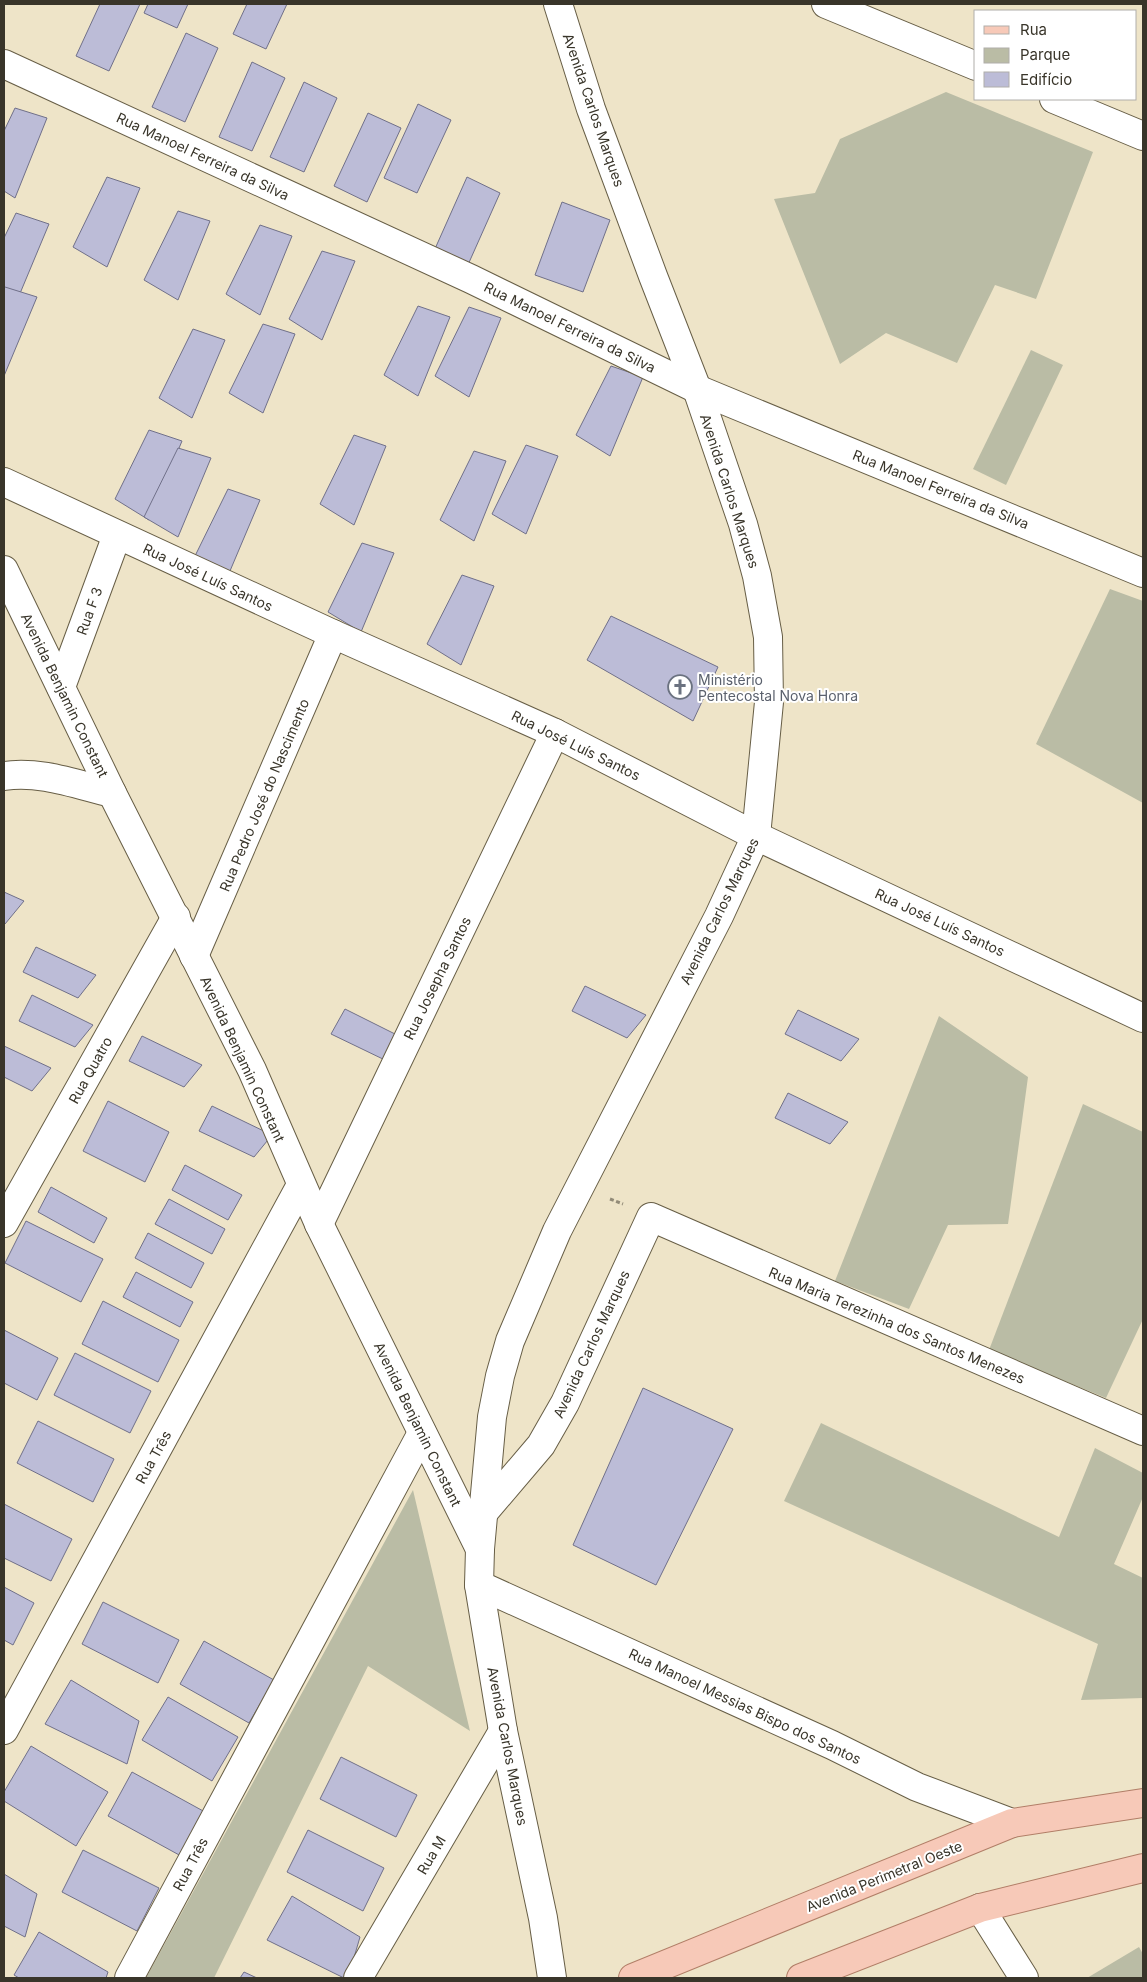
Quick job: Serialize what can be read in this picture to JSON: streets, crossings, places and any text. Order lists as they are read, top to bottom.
{
  "streets": {
    "main road": ["Avenida Perimetral Oeste"],
    "street": [
      "Avenida Carlos Marques",
      "Rua Manoel Ferreira da Silva",
      "Rua José Luís Santos",
      "Rua F 3",
      "Avenida Benjamin Constant",
      "Rua Pedro José do Nascimento",
      "Rua Josepha Santos",
      "Rua Quatro",
      "Rua Maria Terezinha dos Santos Menezes",
      "Rua Três",
      "Rua Manoel Messias Bispo dos Santos",
      "Rua M"
    ]
  },
  "crossings": [
    ["Avenida Carlos Marques", "Rua Manoel Ferreira da Silva"],
    ["Avenida Carlos Marques", "Rua José Luís Santos"],
    ["Avenida Carlos Marques", "Avenida Benjamin Constant"],
    ["Avenida Carlos Marques", "Rua Maria Terezinha dos Santos Menezes"],
    ["Avenida Carlos Marques", "Rua Manoel Messias Bispo dos Santos"],
    ["Avenida Carlos Marques", "Rua M"],
    ["Rua José Luís Santos", "Rua F 3"],
    ["Rua José Luís Santos", "Rua Pedro José do Nascimento"],
    ["Rua José Luís Santos", "Rua Josepha Santos"],
    ["Rua F 3", "Avenida Benjamin Constant"],
    ["Avenida Benjamin Constant", "Rua Pedro José do Nascimento"],
    ["Avenida Benjamin Constant", "Rua Josepha Santos"],
    ["Avenida Benjamin Constant", "Rua Quatro"],
    ["Avenida Benjamin Constant", "Rua Três"],
    ["Rua Manoel Messias Bispo dos Santos", "Avenida Perimetral Oeste"]
  ],
  "places": {
    "church": ["Ministério Pentecostal Nova Honra"]
  },
  "legend": ["Rua", "Parque", "Edifício"]
}
